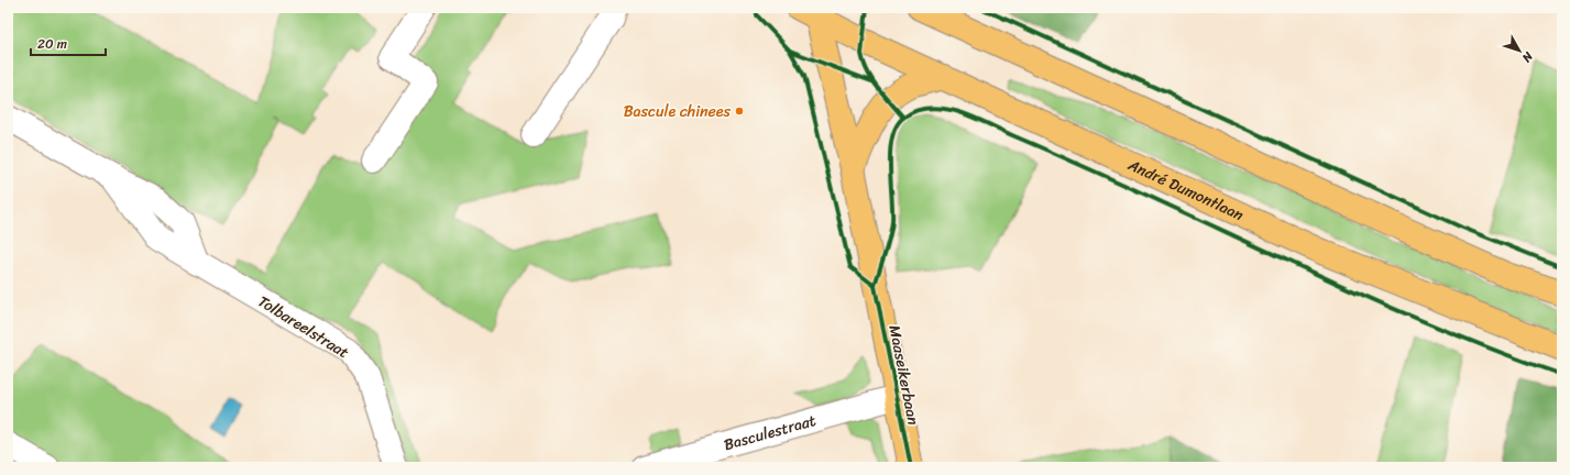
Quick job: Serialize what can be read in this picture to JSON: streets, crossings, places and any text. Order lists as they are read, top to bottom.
{
  "streets": {
    "main road": ["André Dumontlaan", "Maaseikerbaan"],
    "street": ["Tolbareelstraat", "Basculestraat"]
  },
  "crossings": [
    ["André Dumontlaan", "Maaseikerbaan"],
    ["Maaseikerbaan", "Basculestraat"]
  ],
  "places": ["Bascule chinees"],
  "scale_bar": "20 m",
  "north": "bottom right"
}
